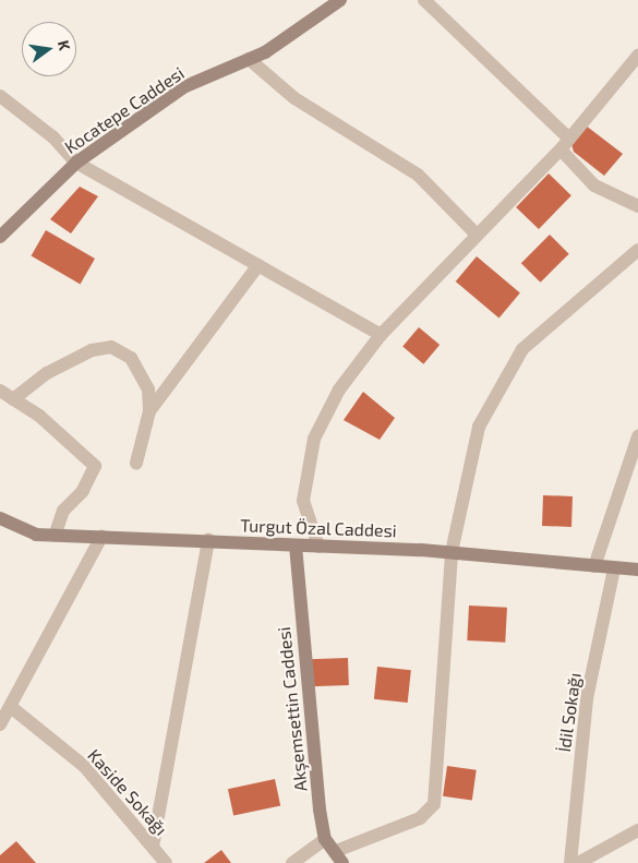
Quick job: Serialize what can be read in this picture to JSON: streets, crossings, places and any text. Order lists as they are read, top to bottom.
{
  "streets": {
    "street": [
      "Kocatepe Caddesi",
      "Turgut Özal Caddesi",
      "Akşemsettin Caddesi",
      "İdil Sokağı",
      "Kaside Sokağı"
    ]
  },
  "crossings": [
    ["Turgut Özal Caddesi", "Akşemsettin Caddesi"],
    ["Turgut Özal Caddesi", "İdil Sokağı"]
  ],
  "north": "right"
}
